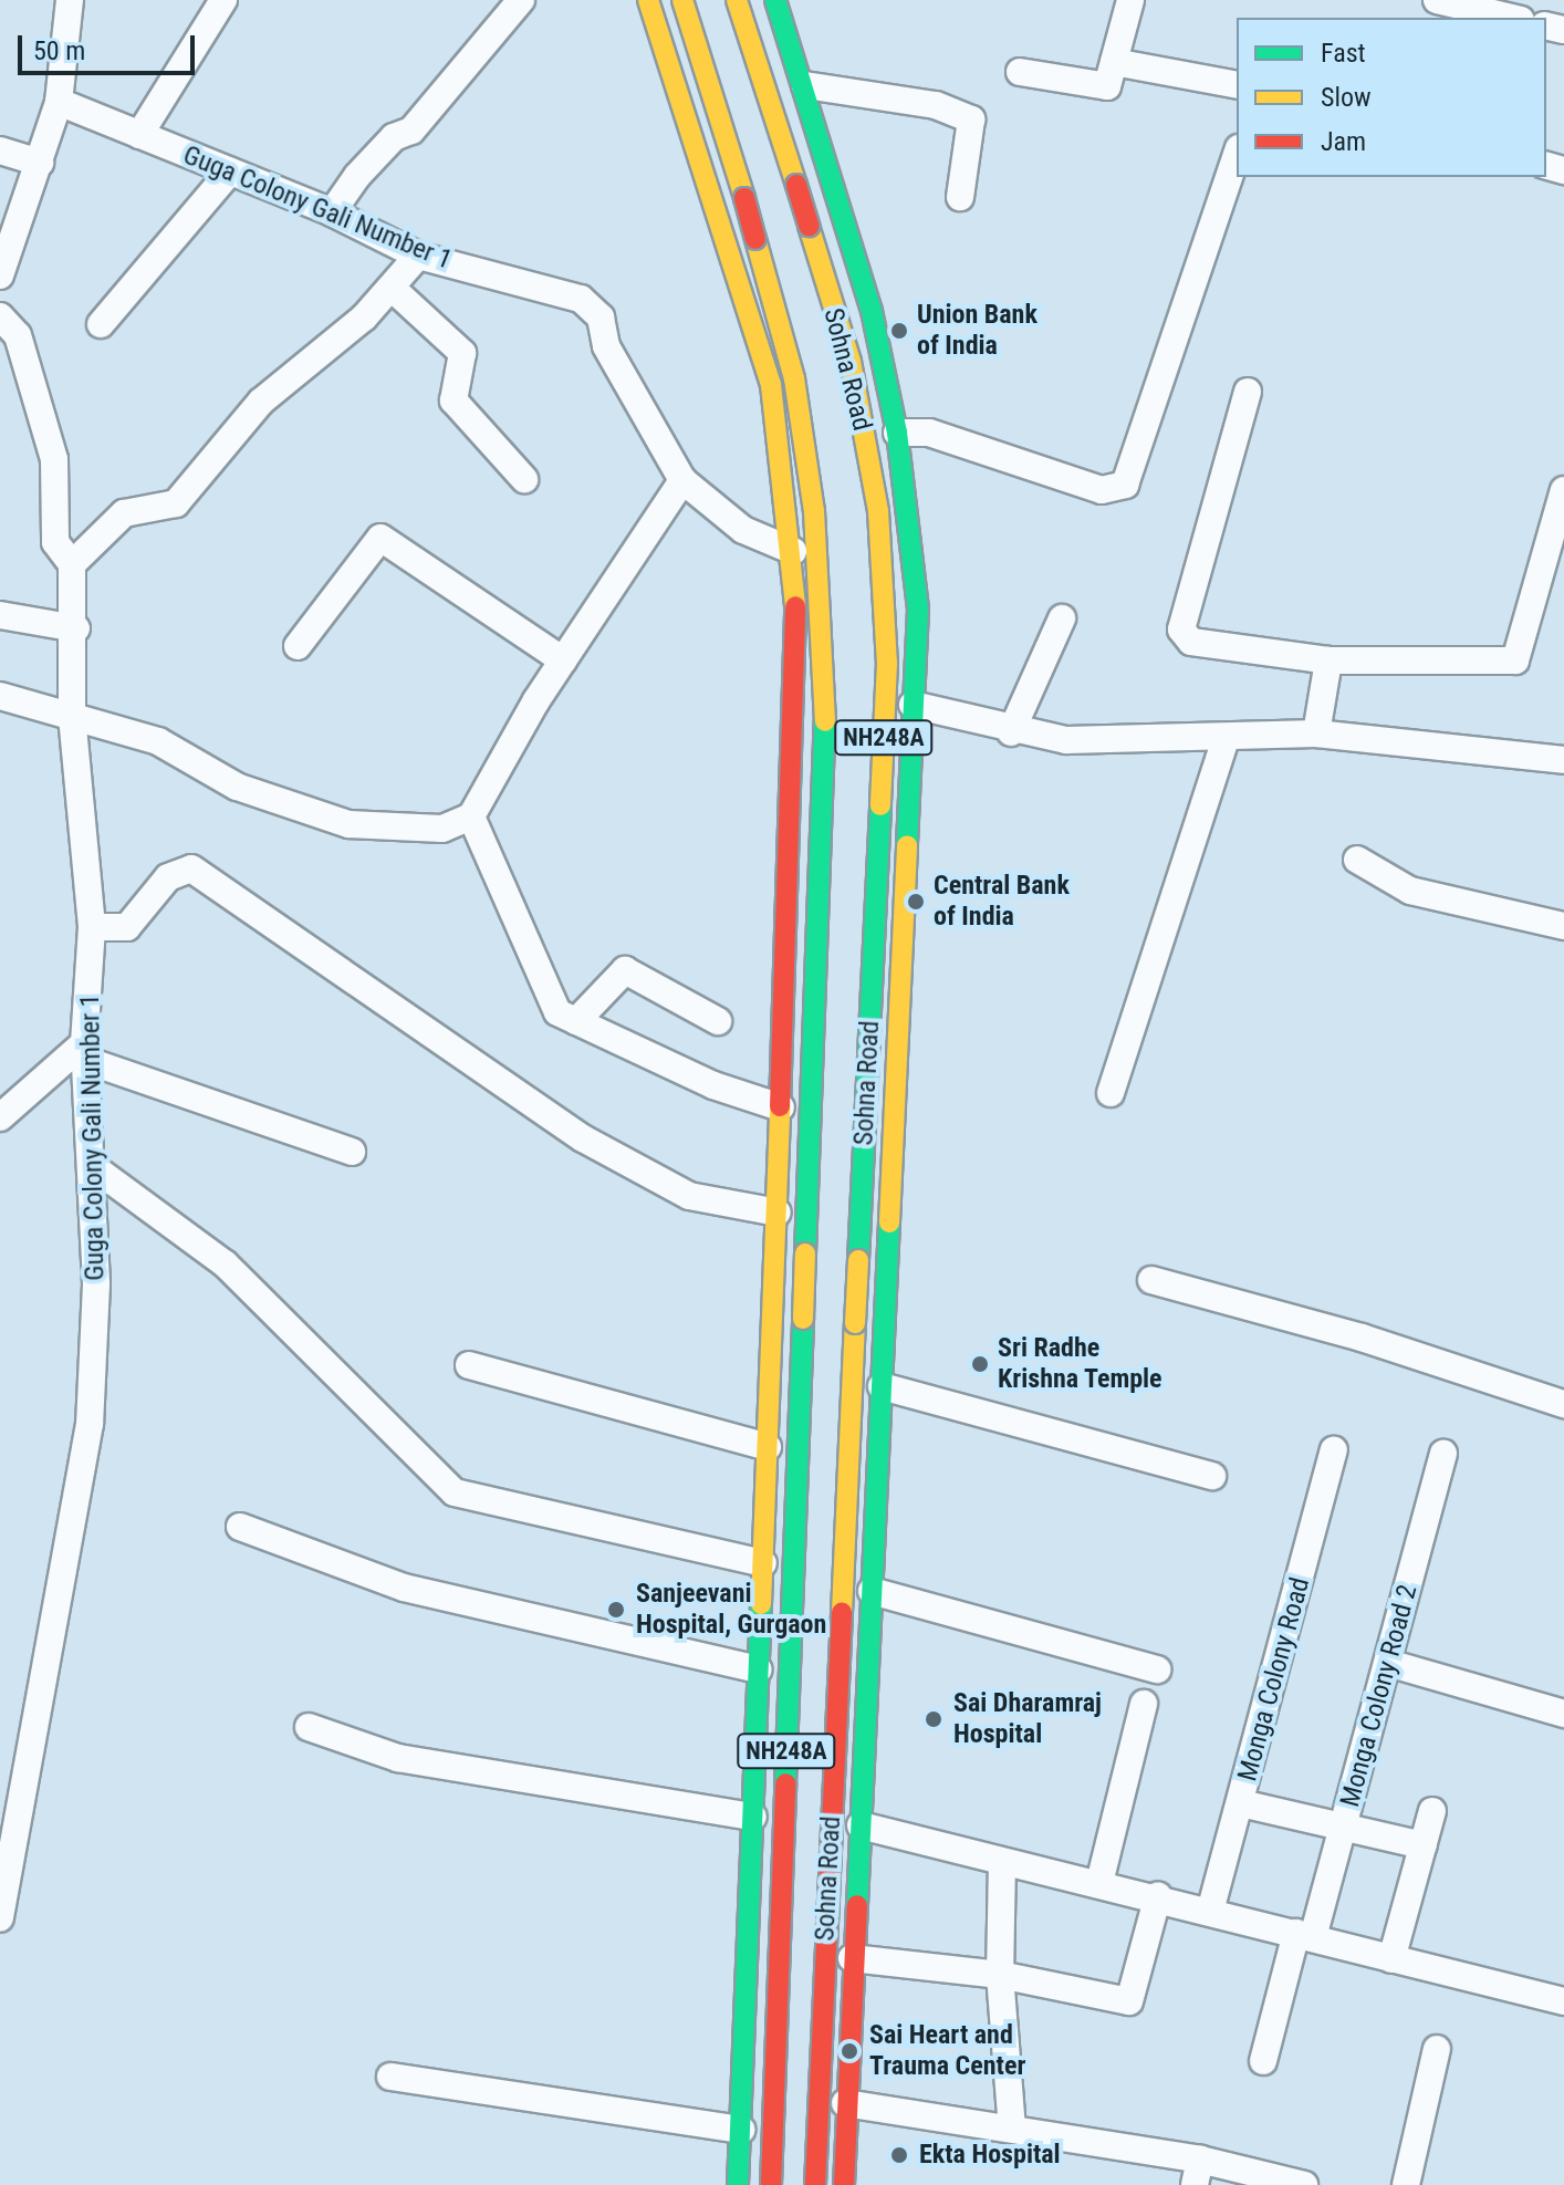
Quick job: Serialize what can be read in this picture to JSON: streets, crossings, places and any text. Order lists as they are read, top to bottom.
{
  "streets": {
    "main road": ["Sohna Road", "NH248A"],
    "street": ["Guga Colony Gali Number 1", "Monga Colony Road", "Monga Colony Road 2"]
  },
  "places": [
    "Union Bank of India",
    "Central Bank of India",
    "Sri Radhe Krishna Temple",
    "Sanjeevani Hospital, Gurgaon",
    "Sai Dharamraj Hospital",
    "Sai Heart and Trauma Center",
    "Ekta Hospital"
  ],
  "legend": ["Fast", "Slow", "Jam"],
  "scale_bar": "50 m"
}
